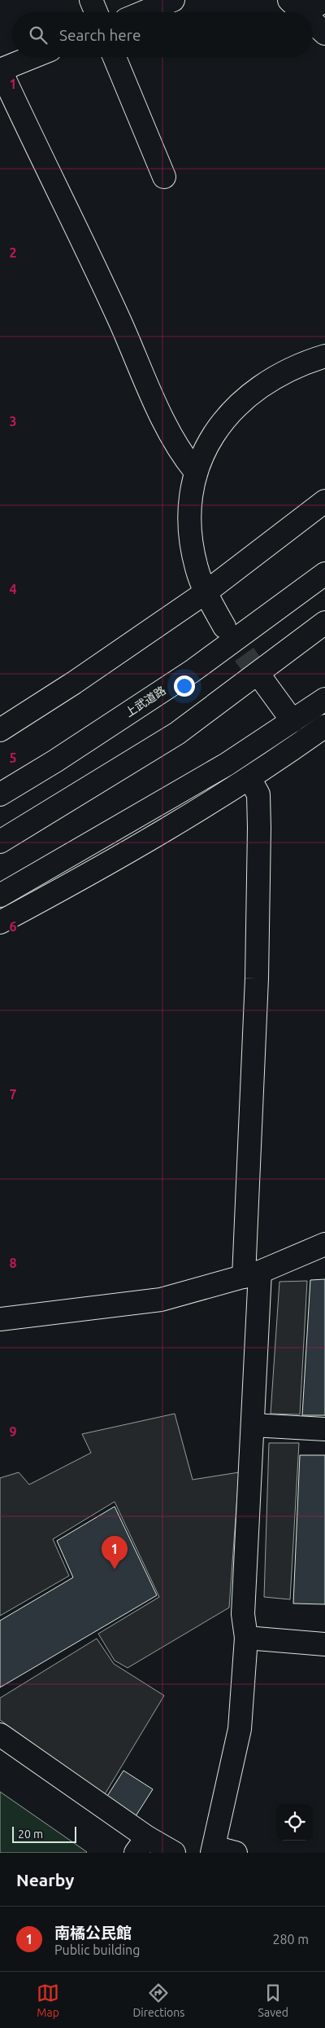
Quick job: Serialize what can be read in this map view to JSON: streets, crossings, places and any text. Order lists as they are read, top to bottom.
{
  "streets": {
    "main road": ["上武道路"]
  },
  "scale_bar": "20 m",
  "page": {
    "search": "Search here",
    "pins": "1",
    "scale": "20 m",
    "heading": "Nearby",
    "list": [
      {
        "mark": "1",
        "name": "南橘公民館",
        "note": "Public building",
        "value": "280 m"
      }
    ],
    "nav": ["Map", "Directions", "Saved"]
  },
  "grid": {
    "rows": [
      "1",
      "2",
      "3",
      "4",
      "5",
      "6",
      "7",
      "8",
      "9"
    ]
  }
}
